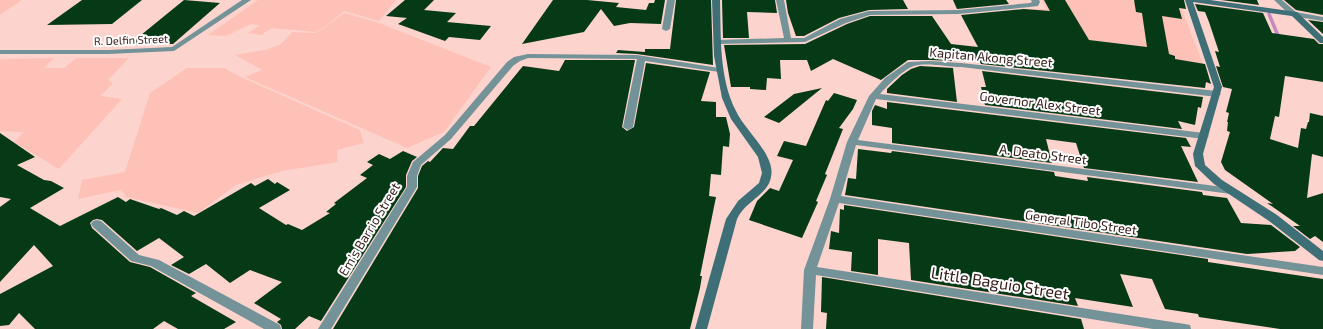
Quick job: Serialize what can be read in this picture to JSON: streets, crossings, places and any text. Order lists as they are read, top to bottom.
{
  "streets": {
    "street": [
      "R. Delfin Street",
      "Kapitan Akong Street",
      "Governor Alex Street",
      "A. Deato Street",
      "General Tibo Street",
      "Em’s Barrio Street",
      "Little Baguio Street"
    ]
  },
  "crossings": [
    ["Kapitan Akong Street", "Governor Alex Street"],
    ["Kapitan Akong Street", "A. Deato Street"],
    ["Kapitan Akong Street", "General Tibo Street"],
    ["Kapitan Akong Street", "Little Baguio Street"]
  ]
}
